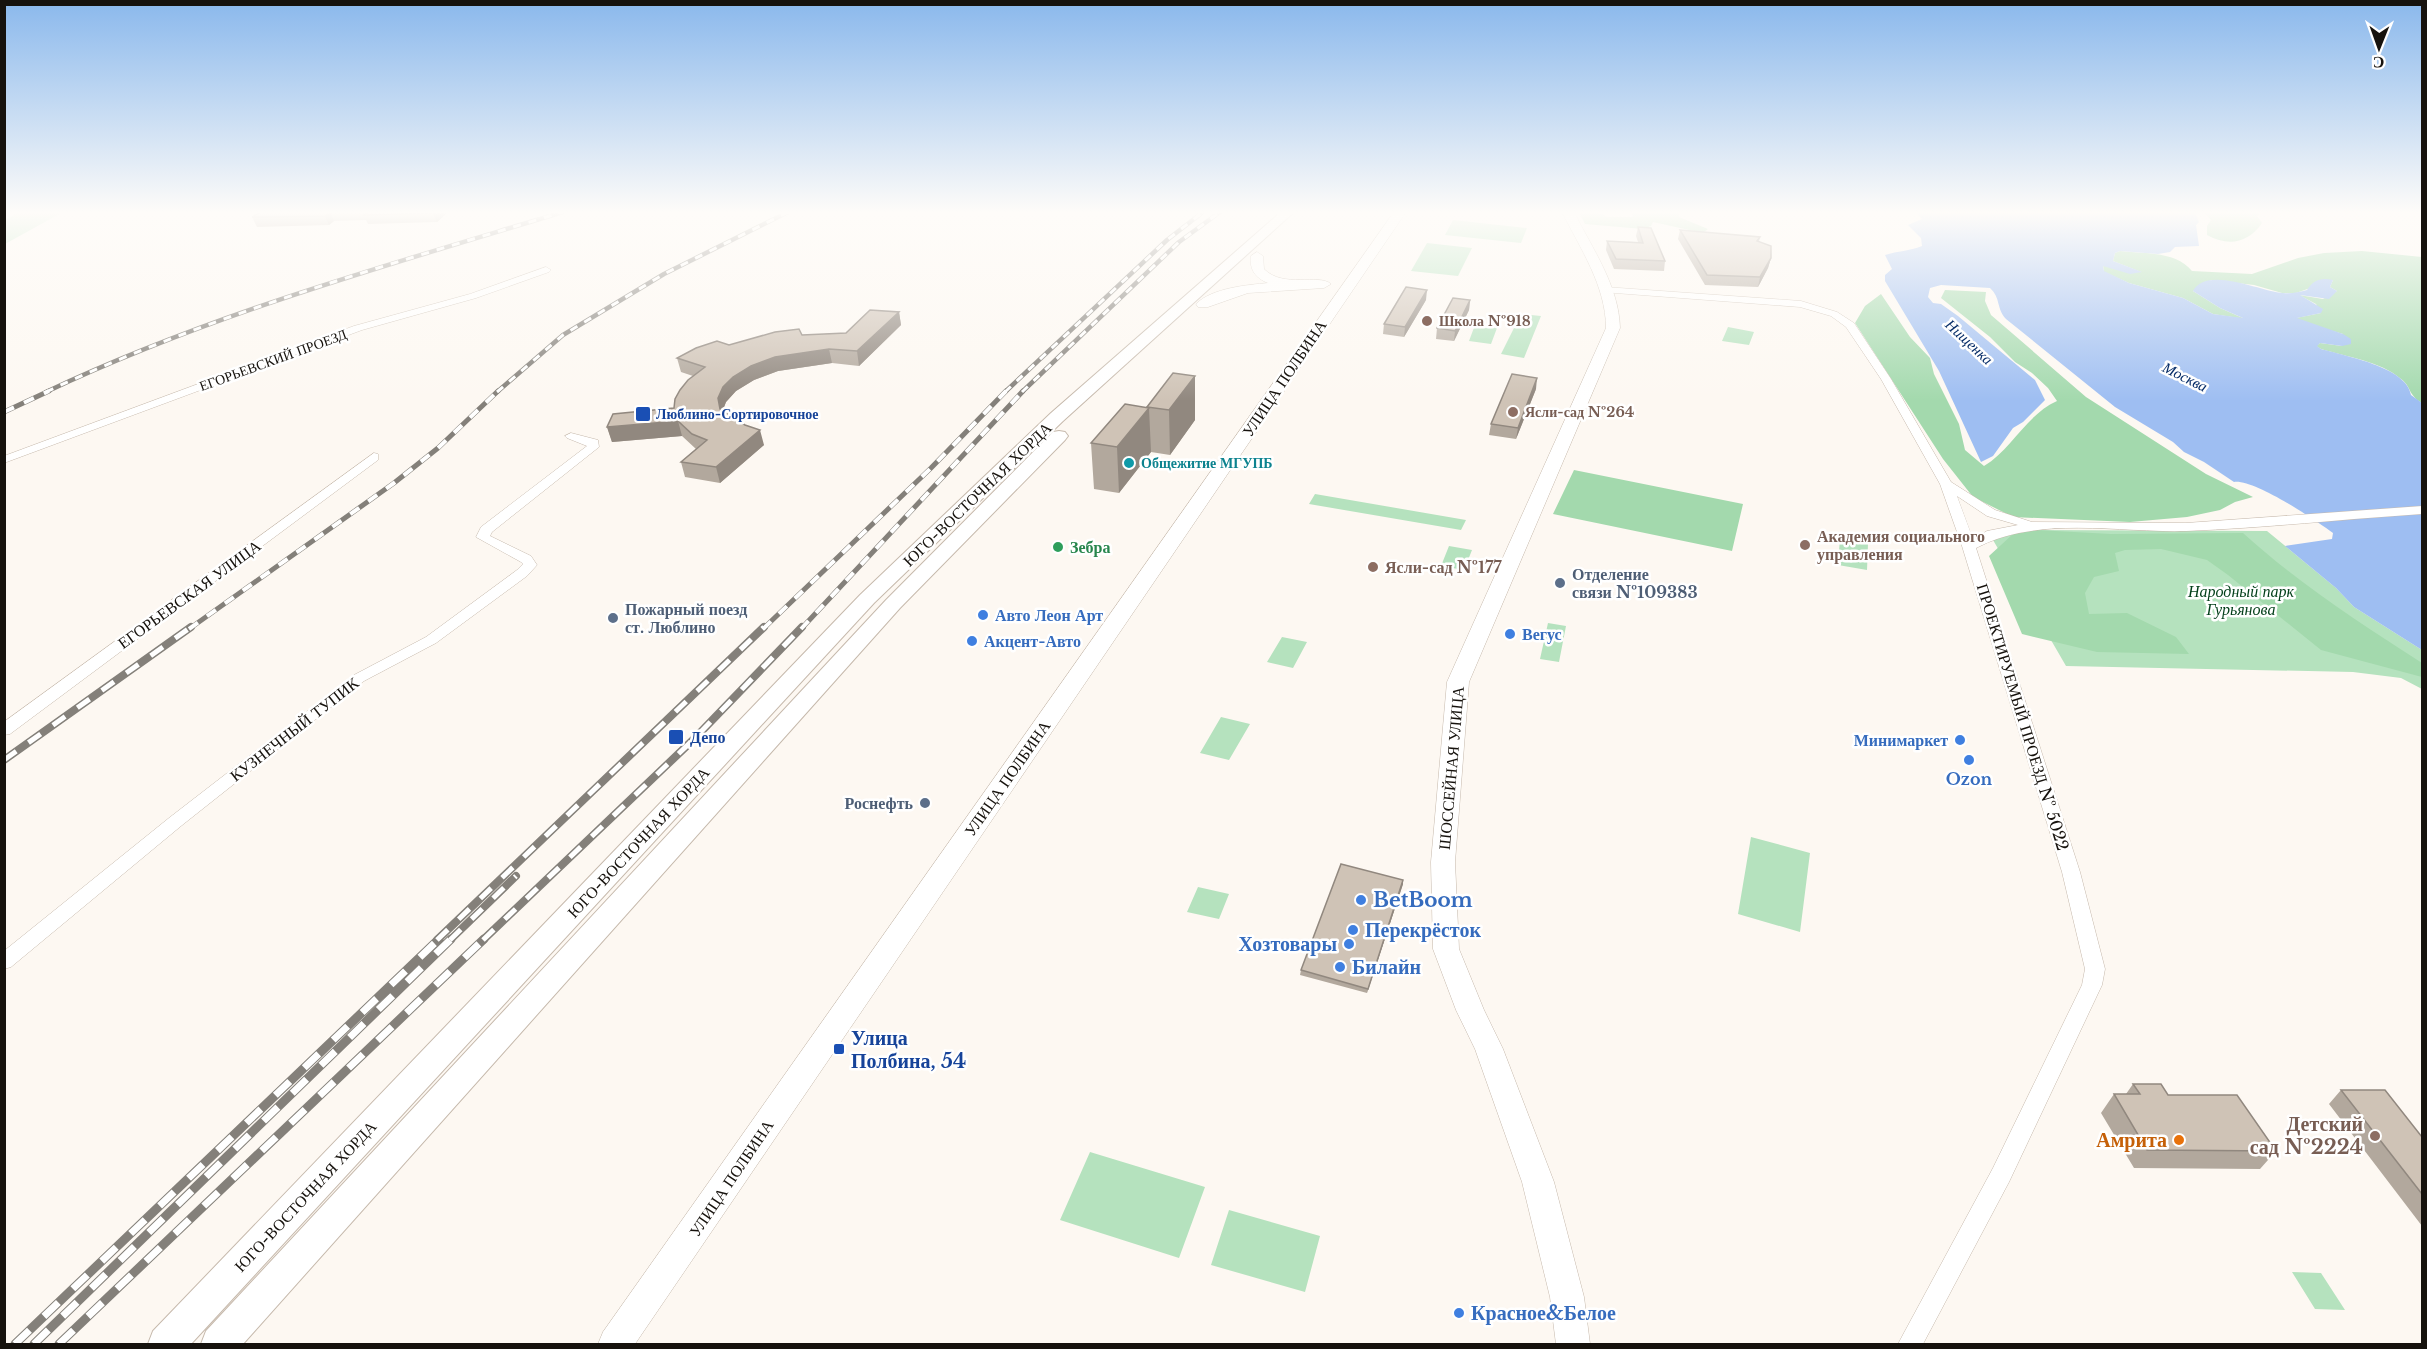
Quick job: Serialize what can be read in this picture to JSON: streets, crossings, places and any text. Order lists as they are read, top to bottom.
{
  "streets": {
    "main road": ["УЛИЦА ПОЛБИНА", "ЮГО-ВОСТОЧНАЯ ХОРДА", "ШОССЕЙНАЯ УЛИЦА"],
    "street": [
      "ЕГОРЬЕВСКИЙ ПРОЕЗД",
      "ЕГОРЬЕВСКАЯ УЛИЦА",
      "ПРОЕКТИРУЕМЫЙ ПРОЕЗД № 5022",
      "КУЗНЕЧНЫЙ ТУПИК"
    ]
  },
  "crossings": [
    ["ПРОЕКТИРУЕМЫЙ ПРОЕЗД № 5022", "ШОССЕЙНАЯ УЛИЦА"]
  ],
  "water": ["Нищенка", "Москва"],
  "parks": ["Народный парк Гурьянова"],
  "places": {
    "other": [
      "Школа №918",
      "Ясли-сад №264",
      "Общежитие МГУПБ",
      "Академия социального управления",
      "Зебра",
      "Ясли-сад №177",
      "Отделение связи №109383",
      "Авто Леон Арт",
      "Пожарный поезд ст. Люблино",
      "Вегус",
      "Акцент-Авто",
      "Минимаркет",
      "Ozon",
      "Роснефть",
      "BetBoom",
      "Перекрёсток",
      "Хозтовары",
      "Билайн",
      "Детский сад №2224",
      "Амрита",
      "Красное&Белое"
    ],
    "transit": ["Люблино-Сортировочное", "Депо", "Улица Полбина, 54"]
  },
  "north": "bottom"
}
